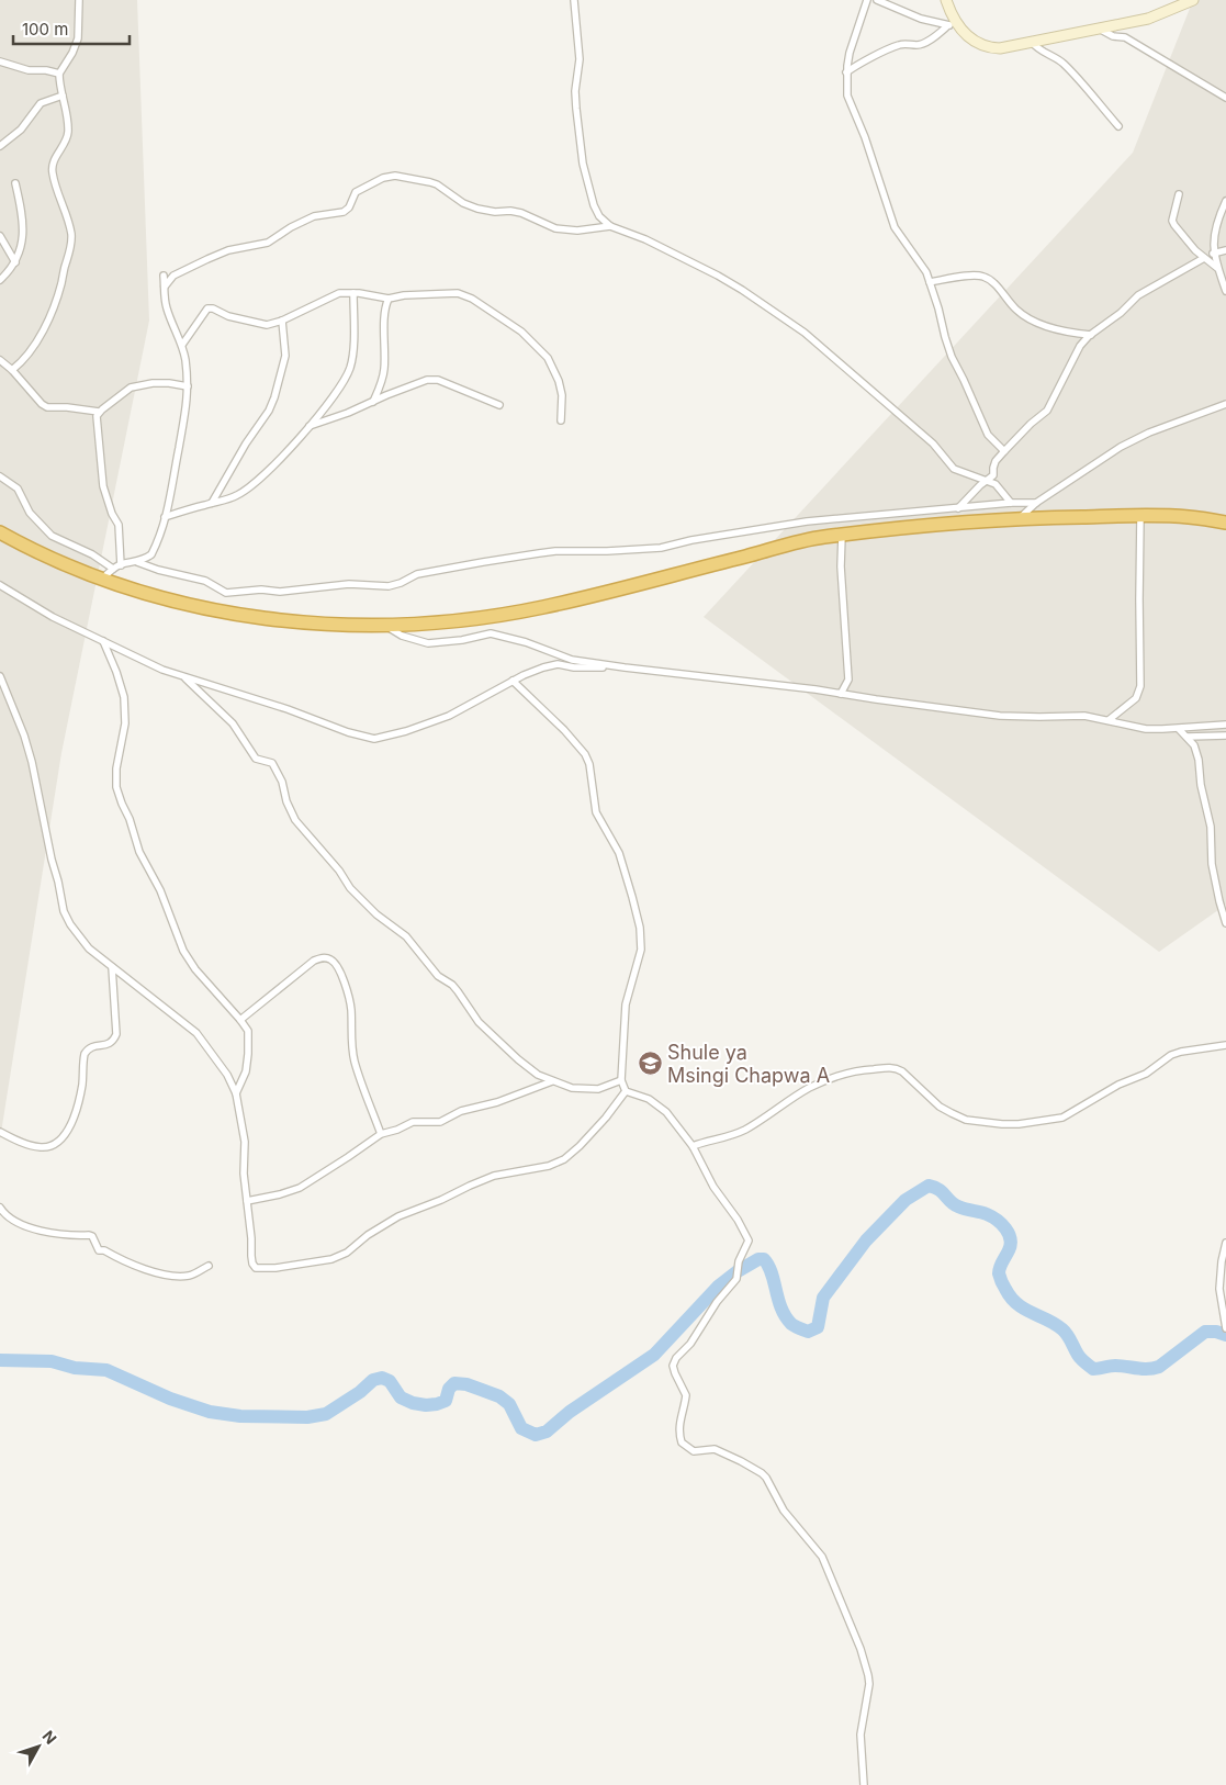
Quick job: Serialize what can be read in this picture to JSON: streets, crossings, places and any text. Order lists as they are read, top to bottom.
{
  "places": {
    "school or university": ["Shule ya Msingi Chapwa A"]
  },
  "scale_bar": "100 m",
  "north": "top right"
}
